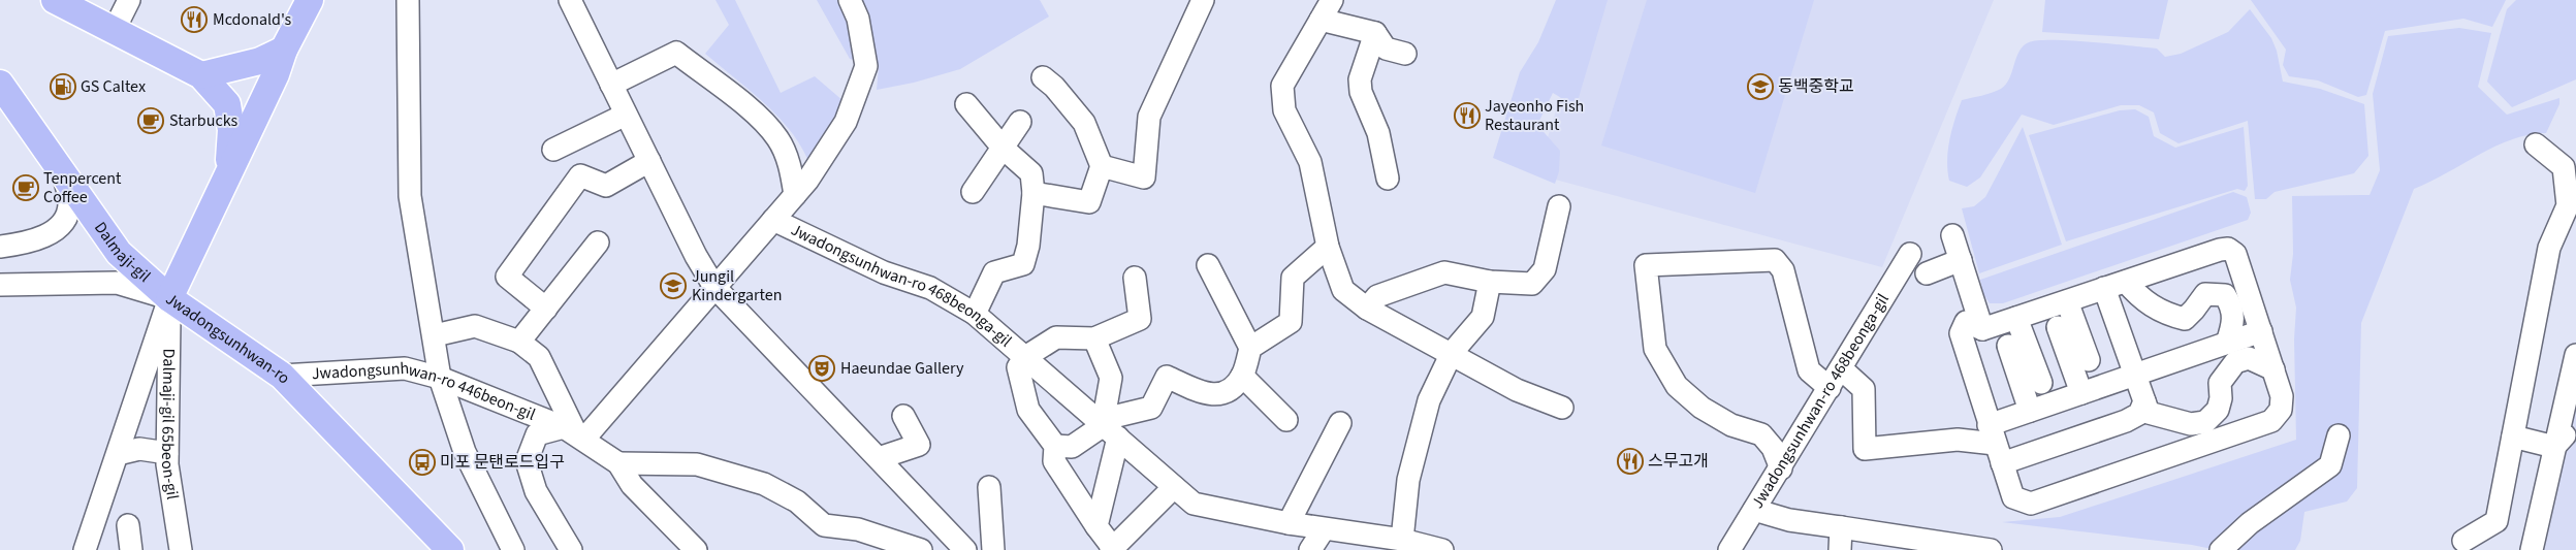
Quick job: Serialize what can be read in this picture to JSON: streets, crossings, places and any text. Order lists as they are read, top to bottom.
{
  "streets": {
    "main road": ["Dalmaji-gil", "Jwadongsunhwan-ro"],
    "street": ["Jwadongsunhwan-ro 468beonga-gil", "Jwadongsunhwan-ro 446beon-gil", "Dalmaji-gil 65beon-gil"]
  },
  "crossings": [
    ["Dalmaji-gil", "Jwadongsunhwan-ro"],
    ["Dalmaji-gil", "Dalmaji-gil 65beon-gil"],
    ["Jwadongsunhwan-ro", "Jwadongsunhwan-ro 446beon-gil"],
    ["Jwadongsunhwan-ro", "Dalmaji-gil 65beon-gil"]
  ],
  "places": {
    "restaurant": ["Mcdonald's", "Jayeonho Fish Restaurant", "스무고개"],
    "fuel station": ["GS Caltex"],
    "school or university": ["동백중학교", "Jungil Kindergarten"],
    "cafe": ["Starbucks", "Tenpercent Coffee"],
    "theatre": ["Haeundae Gallery"],
    "bus stop": ["미포 문탠로드입구"]
  }
}
